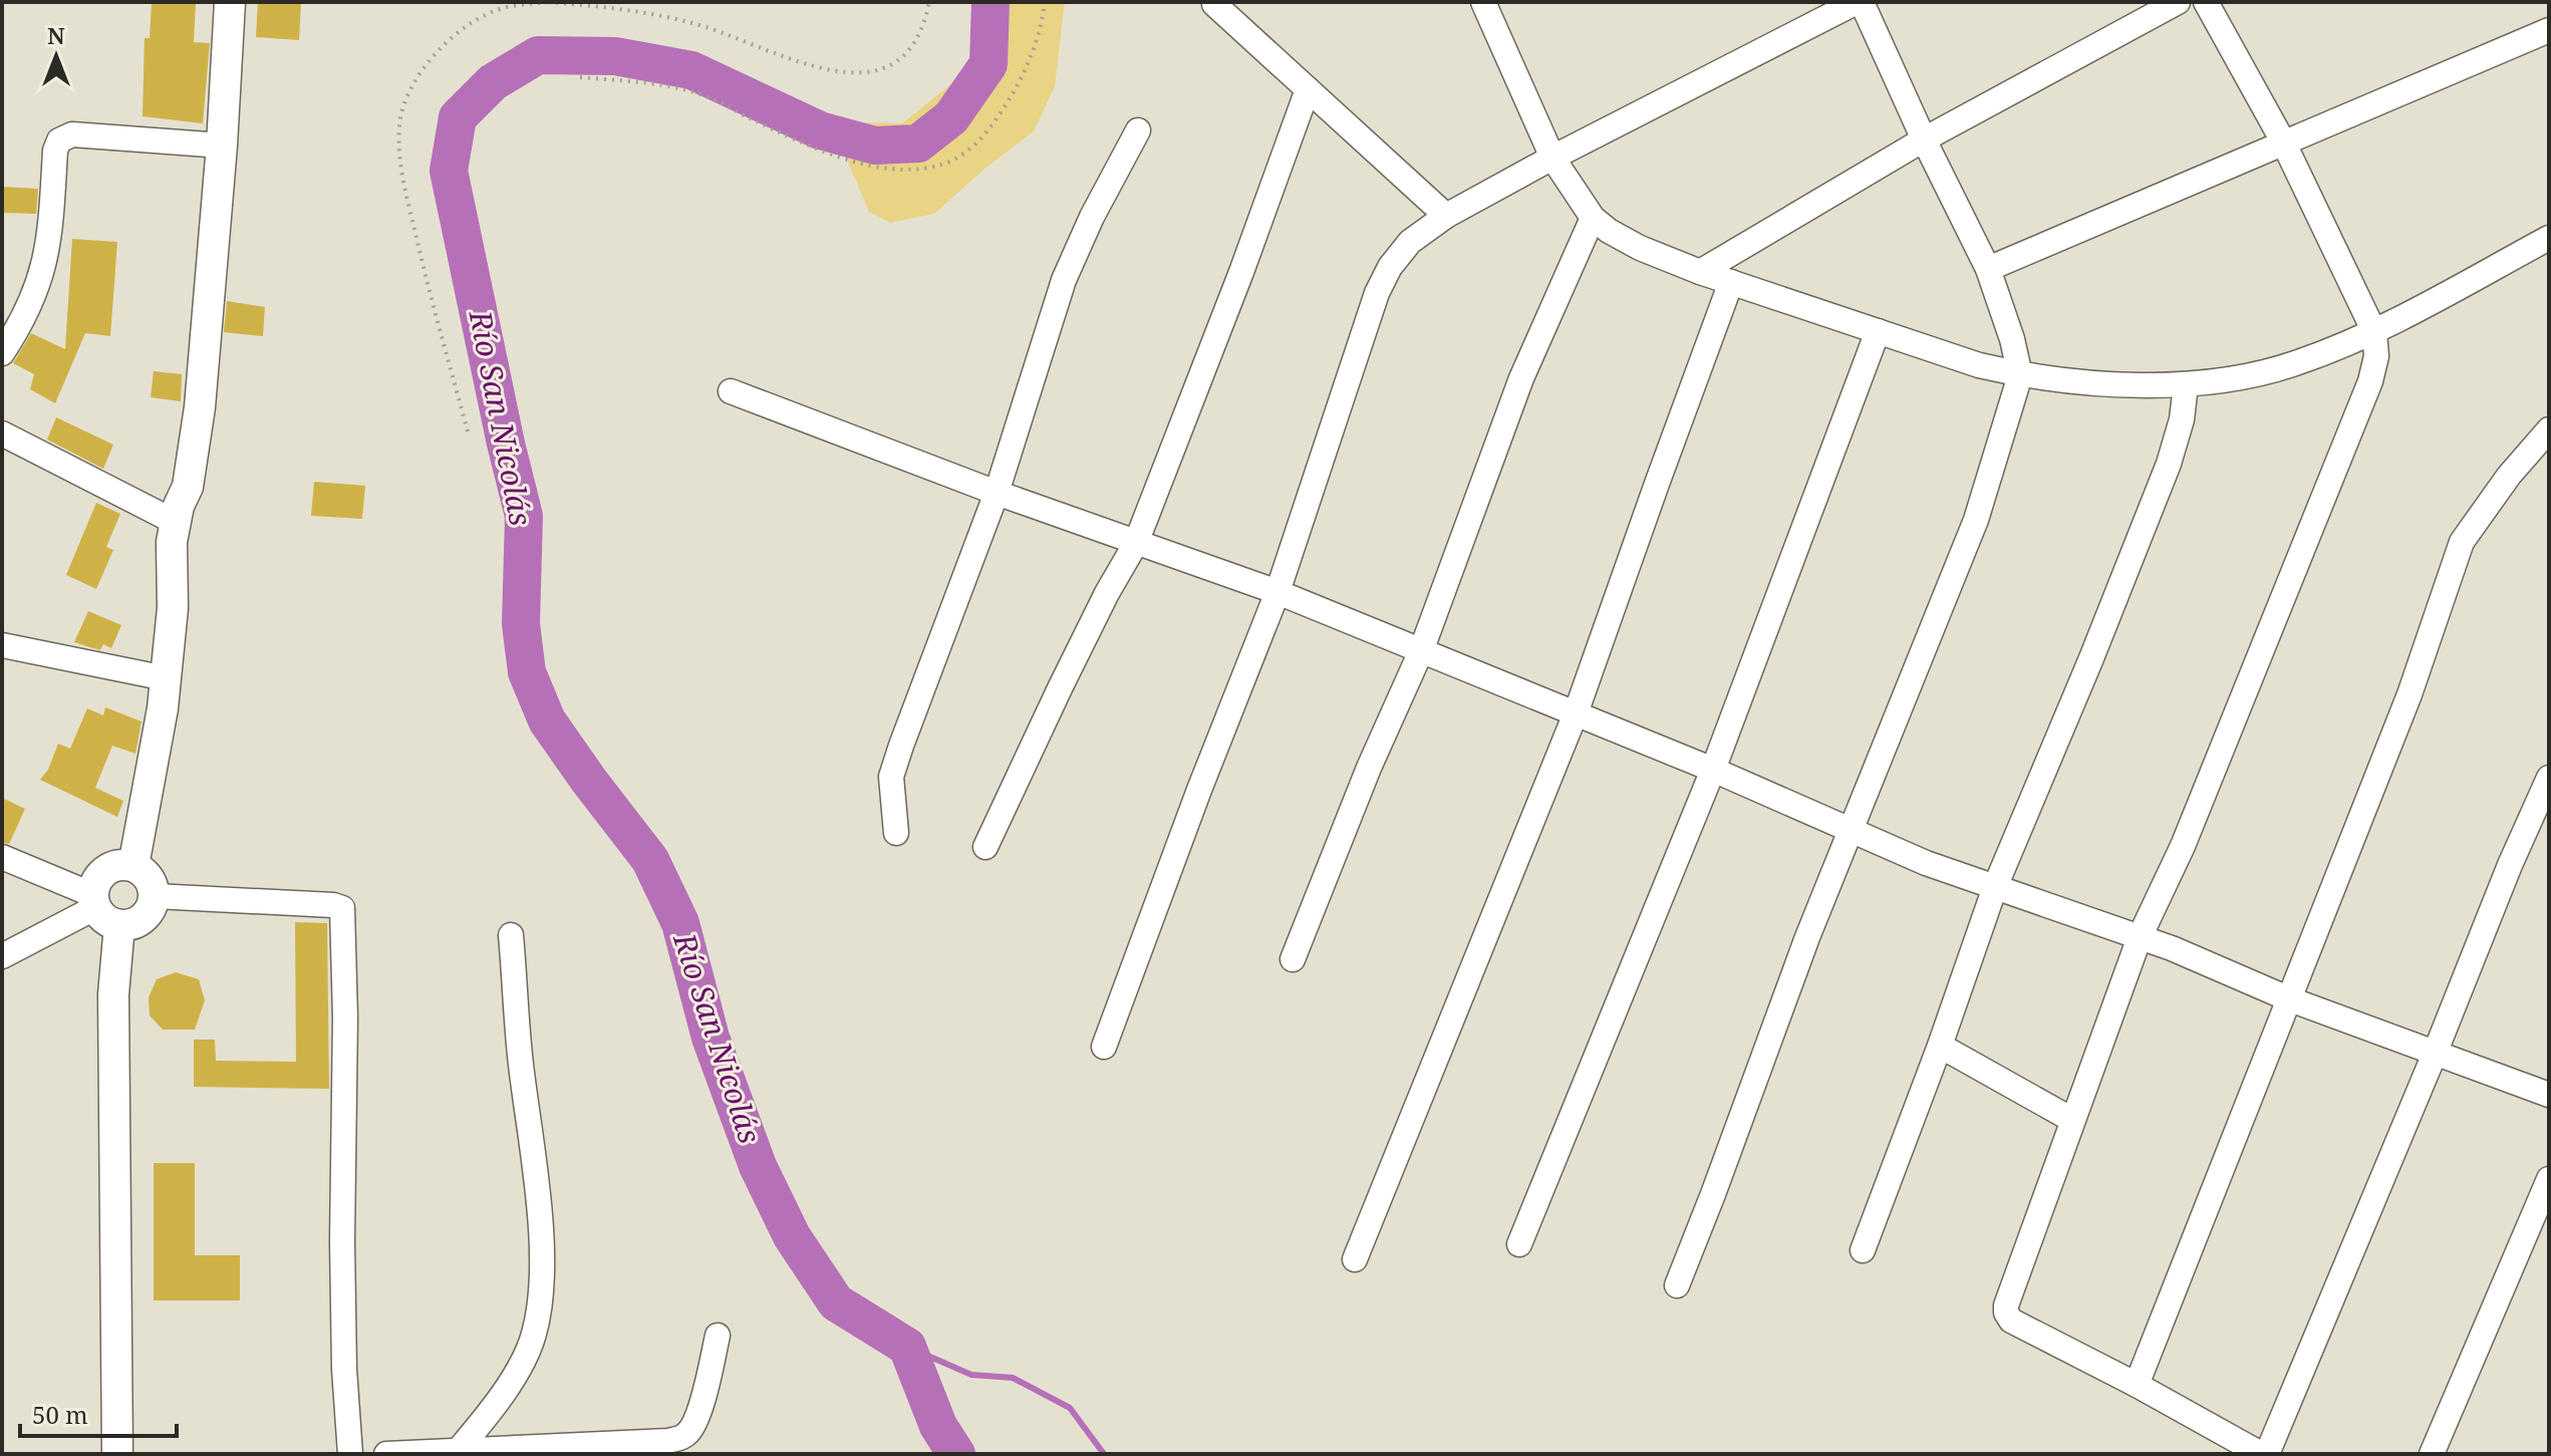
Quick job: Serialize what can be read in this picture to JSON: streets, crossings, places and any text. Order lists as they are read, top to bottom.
{
  "water": ["Río San Nicolás"],
  "scale_bar": "50 m",
  "north": "top"
}
